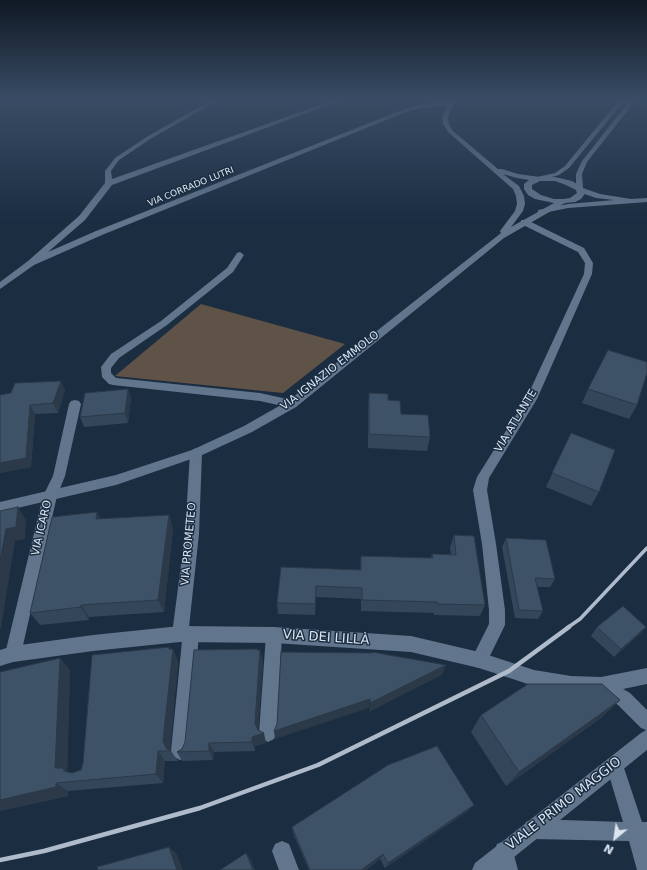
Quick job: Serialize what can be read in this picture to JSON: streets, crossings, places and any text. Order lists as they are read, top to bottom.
{
  "streets": {
    "street": [
      "VIA CORRADO LUTRI",
      "VIA IGNAZIO EMMOLO",
      "VIA ATLANTE",
      "VIA ICARO",
      "VIA PROMETEO",
      "VIA DEI LILLÀ",
      "VIALE PRIMO MAGGIO"
    ]
  },
  "crossings": [
    ["VIA IGNAZIO EMMOLO", "VIA ICARO"],
    ["VIA IGNAZIO EMMOLO", "VIA PROMETEO"],
    ["VIA ATLANTE", "VIA DEI LILLÀ"],
    ["VIA ICARO", "VIA DEI LILLÀ"],
    ["VIA PROMETEO", "VIA DEI LILLÀ"]
  ],
  "north": "bottom left"
}
